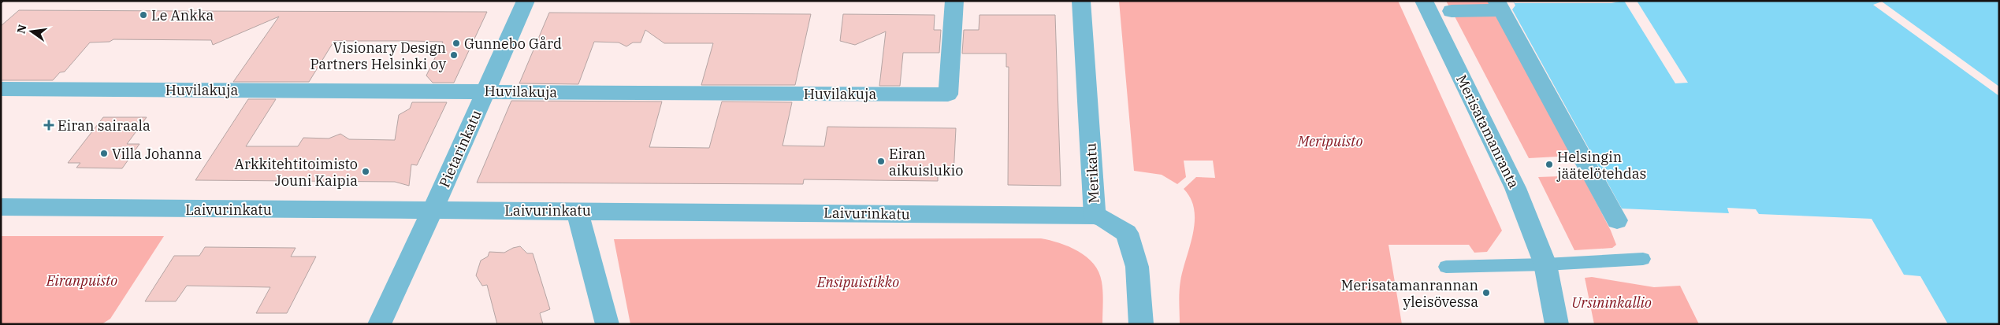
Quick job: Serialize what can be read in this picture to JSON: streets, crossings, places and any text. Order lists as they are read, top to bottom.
{
  "streets": {
    "street": [
      "Huvilakuja",
      "Merisatamanranta",
      "Pietarinkatu",
      "Merikatu",
      "Laivurinkatu"
    ]
  },
  "crossings": [
    ["Huvilakuja", "Pietarinkatu"],
    ["Pietarinkatu", "Laivurinkatu"],
    ["Merikatu", "Laivurinkatu"]
  ],
  "parks": [
    "Meripuisto",
    "Eiranpuisto",
    "Ensipuistikko",
    "Ursininkallio"
  ],
  "places": {
    "other": [
      "Le Ankka",
      "Gunnebo Gård",
      "Visionary Design Partners Helsinki oy",
      "Villa Johanna",
      "Eiran aikuislukio",
      "Helsingin jäätelötehdas",
      "Arkkitehtitoimisto Jouni Kaipia",
      "Merisatamanrannan yleisövessa"
    ],
    "health": ["Eiran sairaala"]
  },
  "north": "left"
}
